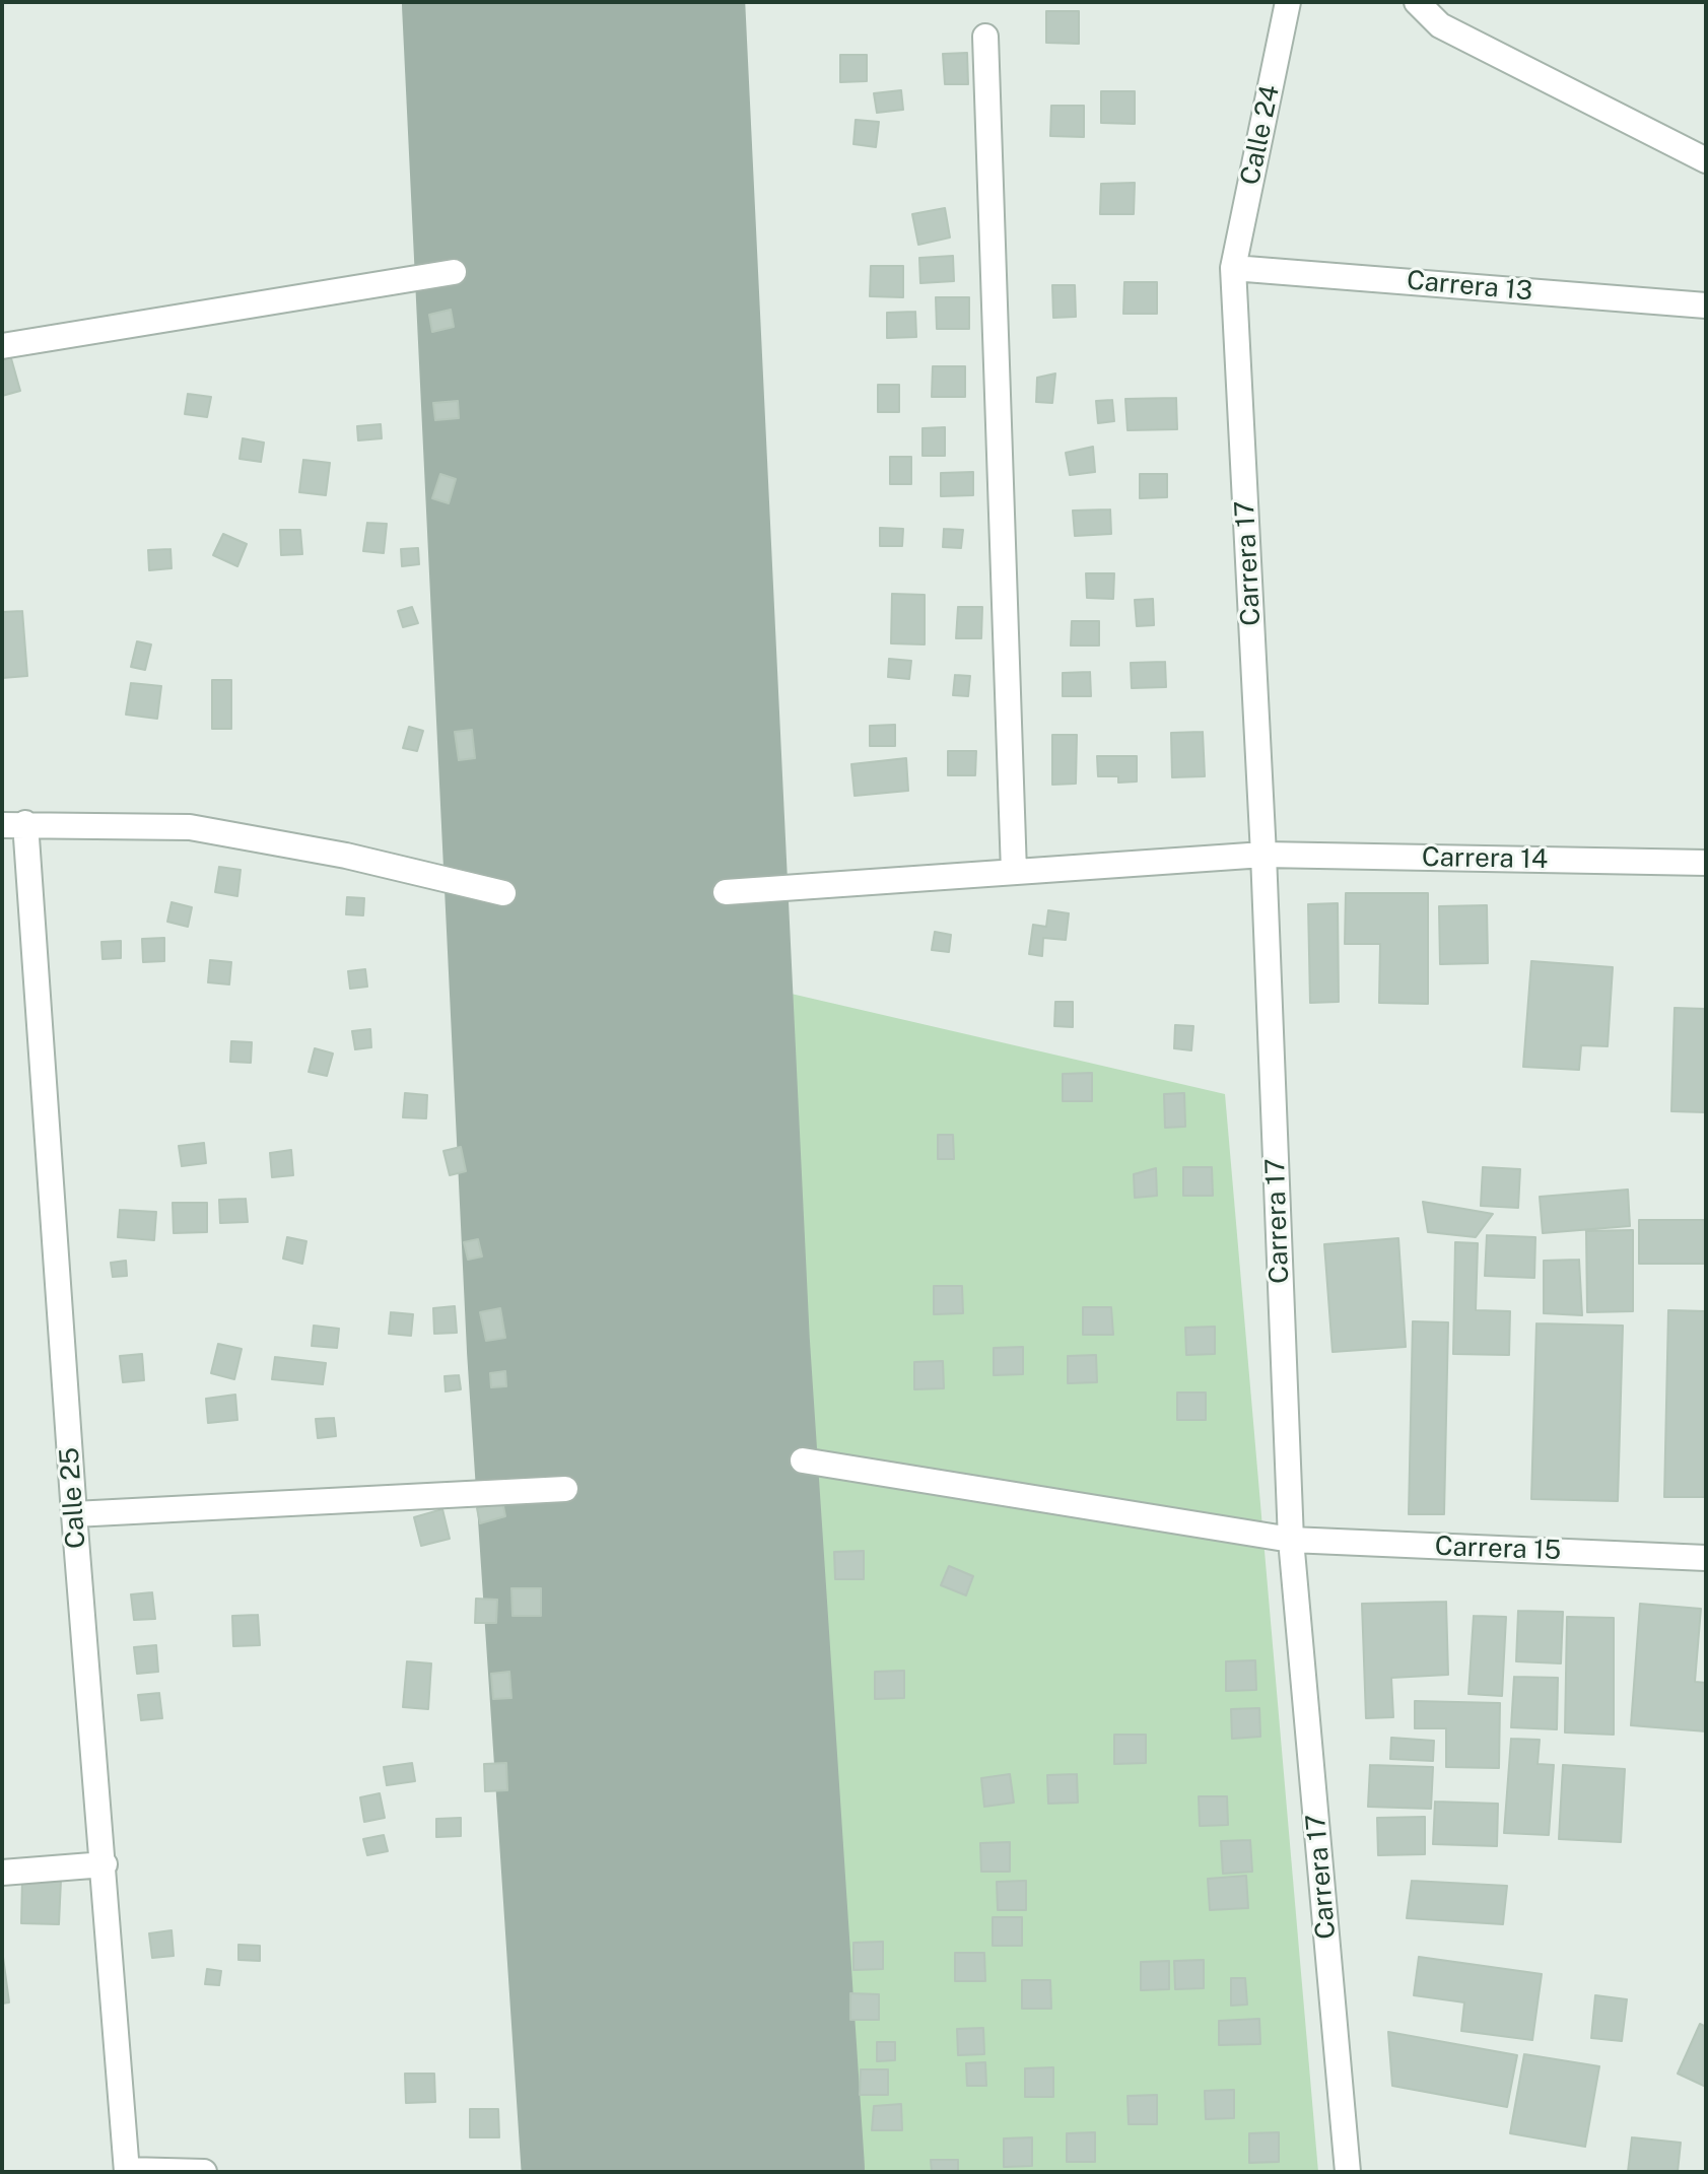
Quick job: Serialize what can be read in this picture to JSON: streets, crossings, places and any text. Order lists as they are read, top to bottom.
{
  "streets": {
    "street": [
      "Calle 24",
      "Carrera 13",
      "Carrera 17",
      "Carrera 14",
      "Calle 25",
      "Carrera 15"
    ]
  },
  "crossings": [
    ["Calle 24", "Carrera 13"],
    ["Calle 24", "Carrera 17"],
    ["Carrera 13", "Carrera 17"],
    ["Carrera 17", "Carrera 14"],
    ["Carrera 17", "Carrera 15"]
  ]
}
